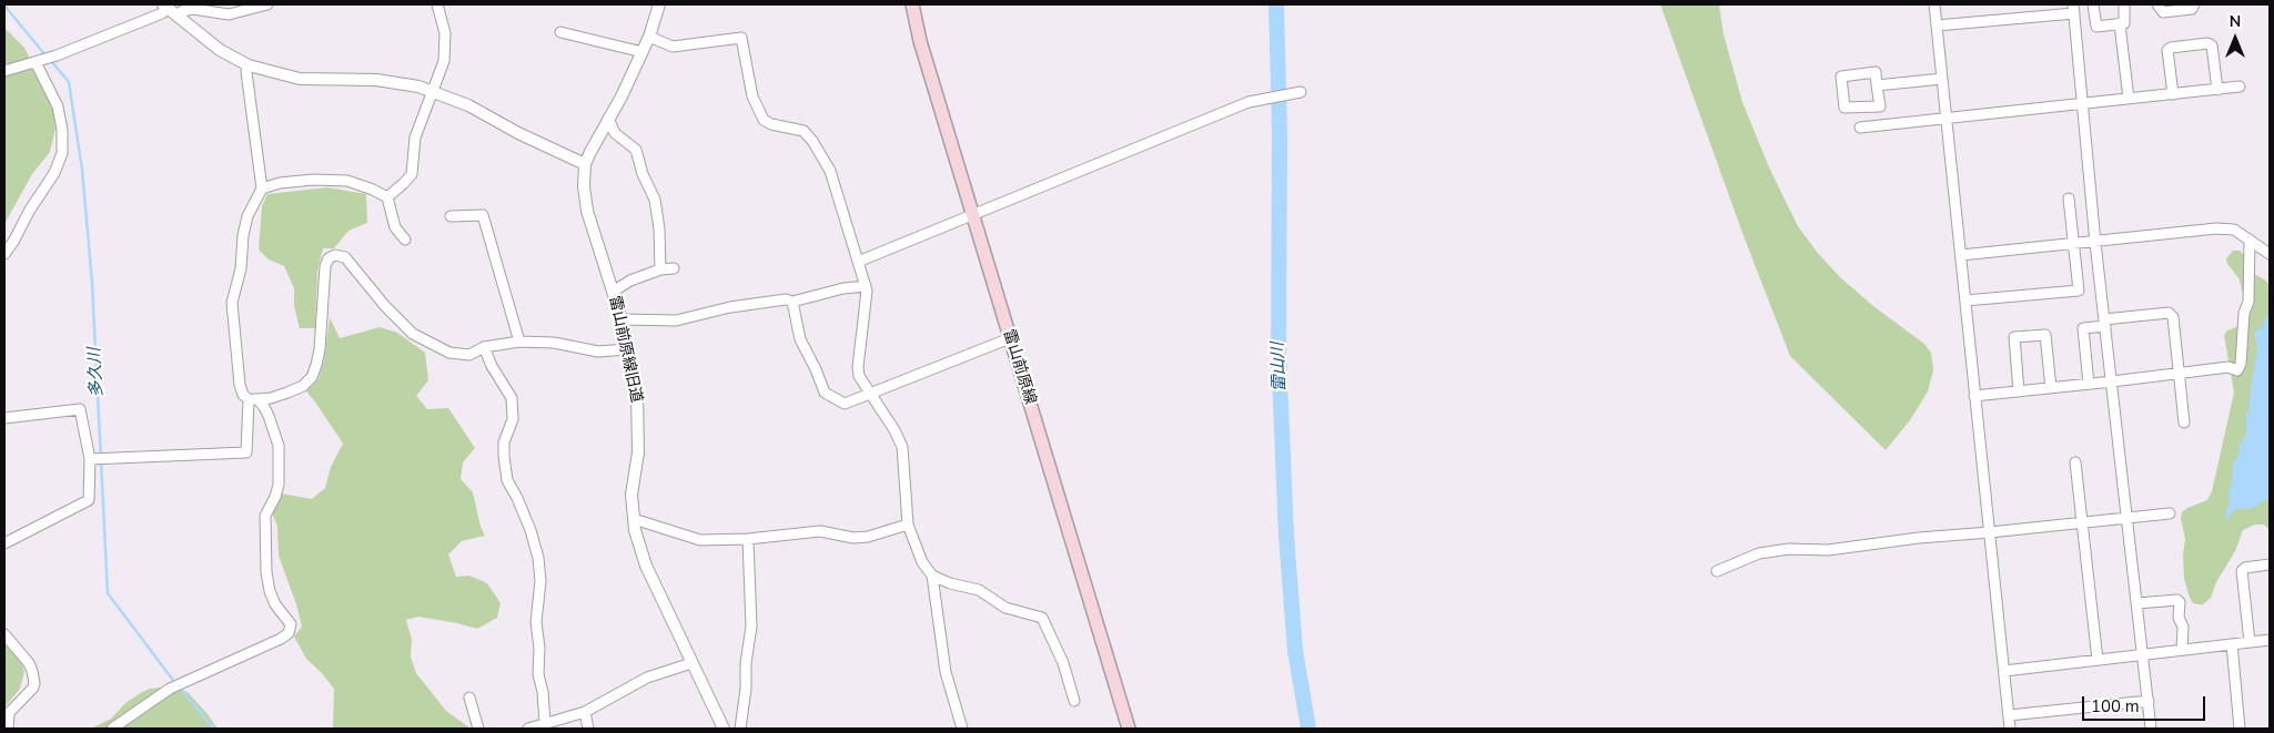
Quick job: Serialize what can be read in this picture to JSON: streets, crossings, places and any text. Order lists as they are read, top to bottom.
{
  "streets": {
    "main road": ["雷山前原線"],
    "street": ["雷山前原線旧道"]
  },
  "water": ["雷山川", "多久川"],
  "scale_bar": "100 m",
  "north": "top"
}
